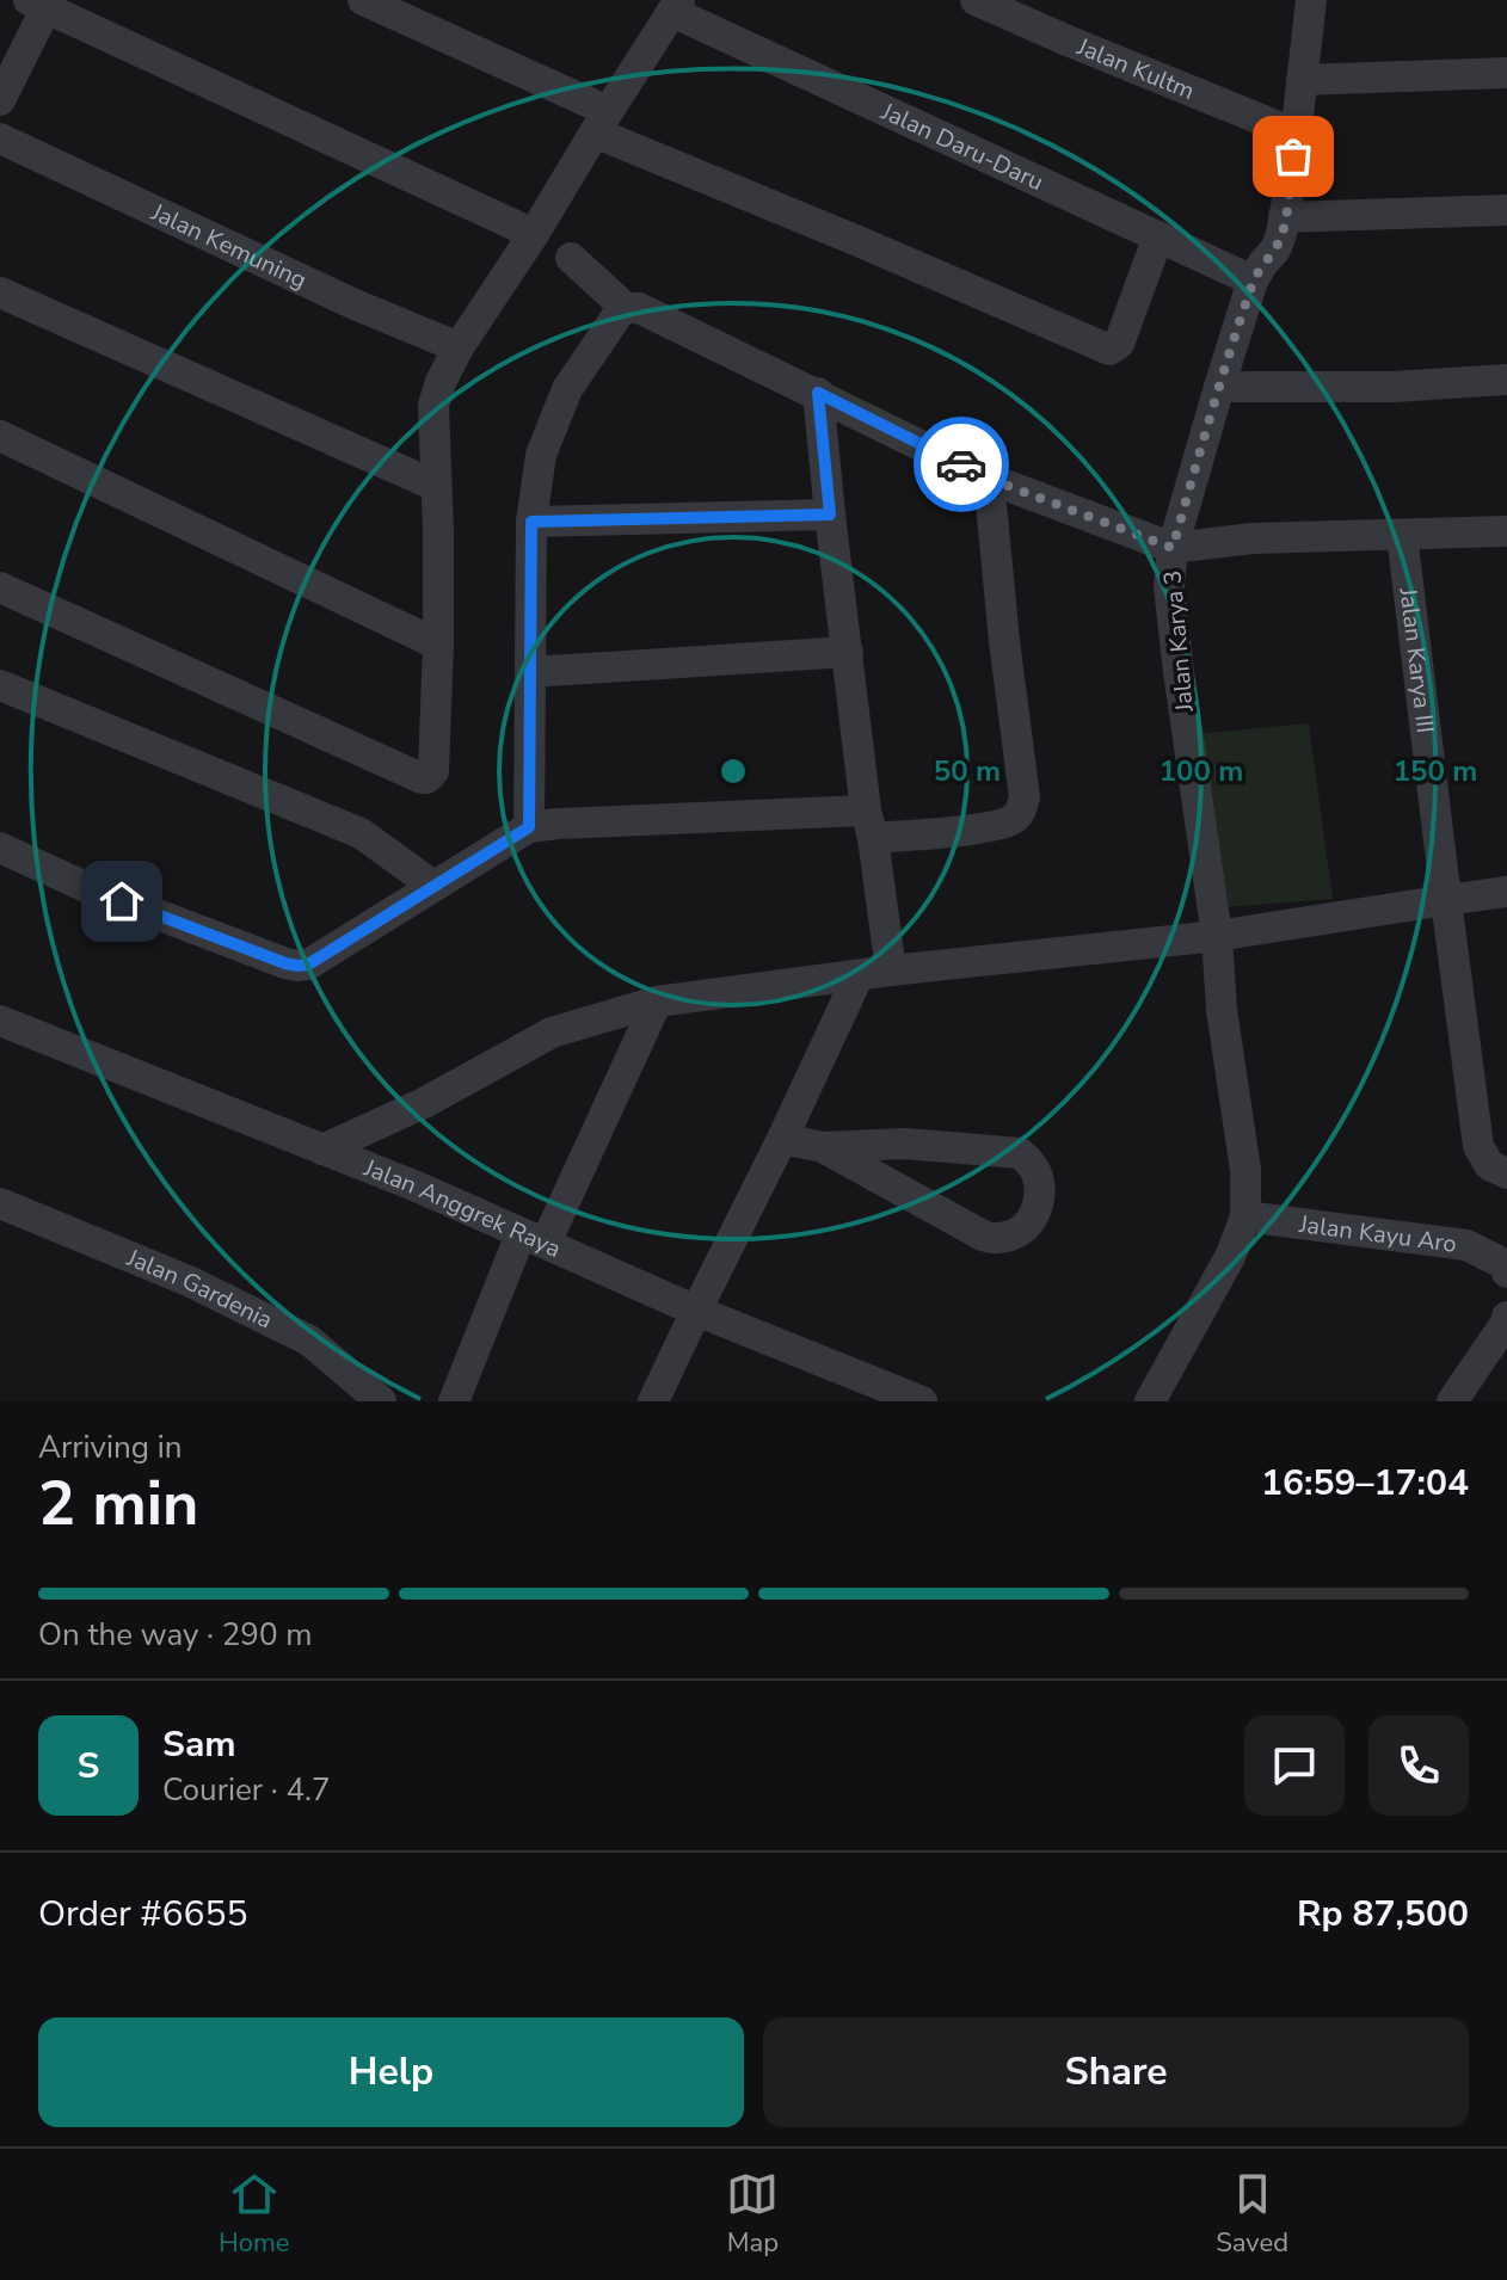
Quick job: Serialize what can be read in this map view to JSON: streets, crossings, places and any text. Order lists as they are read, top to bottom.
{
  "streets": {
    "street": [
      "Jalan Kultm",
      "Jalan Daru-Daru",
      "Jalan Kemuning",
      "Jalan Karya 3",
      "Jalan Karya III",
      "Jalan Anggrek Raya",
      "Jalan Kayu Aro",
      "Jalan Gardenia"
    ]
  },
  "crossings": [
    ["Jalan Kultm", "Jalan Karya 3"],
    ["Jalan Daru-Daru", "Jalan Karya 3"],
    ["Jalan Karya 3", "Jalan Kayu Aro"]
  ],
  "page": {
    "heading": ["2 min", "Arriving in", "16:59–17:04"],
    "panel": [
      "Sam",
      "Courier · 4.7",
      "Order #6655",
      "Rp 87,500"
    ],
    "bar": "On the way · 290 m",
    "round": "S",
    "buttons": ["Help", "Share"],
    "tabs": ["Home", "Map", "Saved"]
  },
  "rings": ["50 m", "100 m", "150 m"]
}
